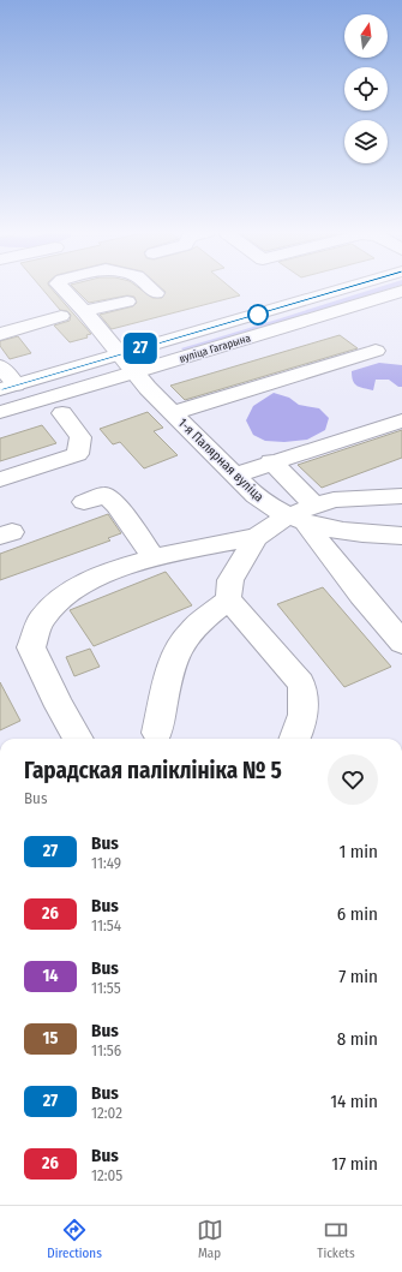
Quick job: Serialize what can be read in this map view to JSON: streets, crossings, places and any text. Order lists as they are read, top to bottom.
{
  "streets": {
    "main road": ["вуліца Гагарына", "1-я Палярная вуліца"]
  },
  "crossings": [
    ["вуліца Гагарына", "1-я Палярная вуліца"]
  ],
  "lines": ["bus line 27"],
  "north": "top",
  "page": {
    "on_map": "27",
    "heading": ["Гарадская паліклініка № 5", "Bus"],
    "list": [
      {
        "mark": "27",
        "name": "Bus",
        "note": "11:49",
        "value": "1 min"
      },
      {
        "mark": "26",
        "name": "Bus",
        "note": "11:54",
        "value": "6 min"
      },
      {
        "mark": "14",
        "name": "Bus",
        "note": "11:55",
        "value": "7 min"
      },
      {
        "mark": "15",
        "name": "Bus",
        "note": "11:56",
        "value": "8 min"
      },
      {
        "mark": "27",
        "name": "Bus",
        "note": "12:02",
        "value": "14 min"
      },
      {
        "mark": "26",
        "name": "Bus",
        "note": "12:05",
        "value": "17 min"
      }
    ],
    "tabs": ["Directions", "Map", "Tickets"]
  }
}
